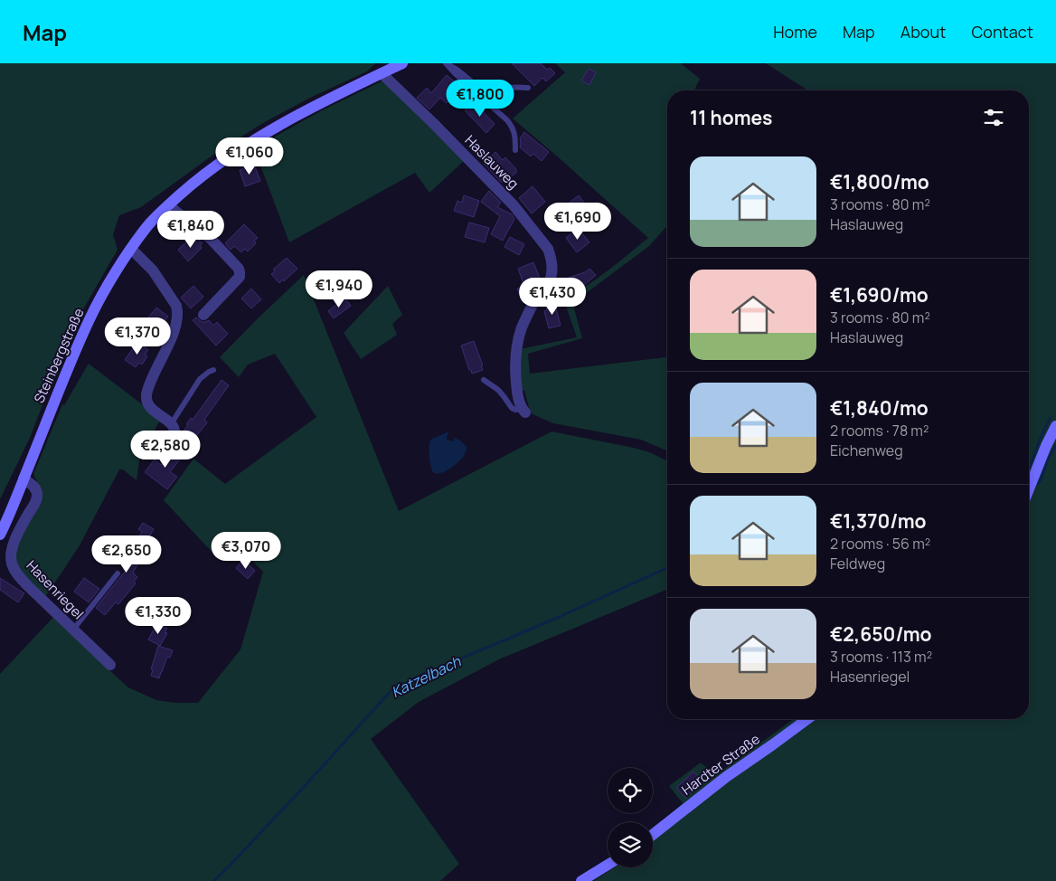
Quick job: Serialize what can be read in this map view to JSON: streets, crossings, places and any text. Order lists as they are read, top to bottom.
{
  "streets": {
    "main road": ["Steinbergstraße", "Hardter Straße"],
    "street": ["Haslauweg", "Hasenriegel"]
  },
  "crossings": [
    ["Haslauweg", "Steinbergstraße"],
    ["Steinbergstraße", "Hasenriegel"]
  ],
  "water": ["Katzelbach"],
  "page": {
    "header": "Map",
    "nav": [
      "Home",
      "Map",
      "About",
      "Contact"
    ],
    "price": [
      "€1,800",
      "€1,060",
      "€1,690",
      "€1,840",
      "€1,940",
      "€1,430",
      "€1,370",
      "€2,580",
      "€3,070",
      "€2,650",
      "€1,330"
    ],
    "heading": "11 homes",
    "list": [
      {
        "name": "€1,800/mo",
        "note": "3 rooms · 80 m² · Haslauweg"
      },
      {
        "name": "€1,690/mo",
        "note": "3 rooms · 80 m² · Haslauweg"
      },
      {
        "name": "€1,840/mo",
        "note": "2 rooms · 78 m² · Eichenweg"
      },
      {
        "name": "€1,370/mo",
        "note": "2 rooms · 56 m² · Feldweg"
      },
      {
        "name": "€2,650/mo",
        "note": "3 rooms · 113 m² · Hasenriegel"
      }
    ]
  }
}
